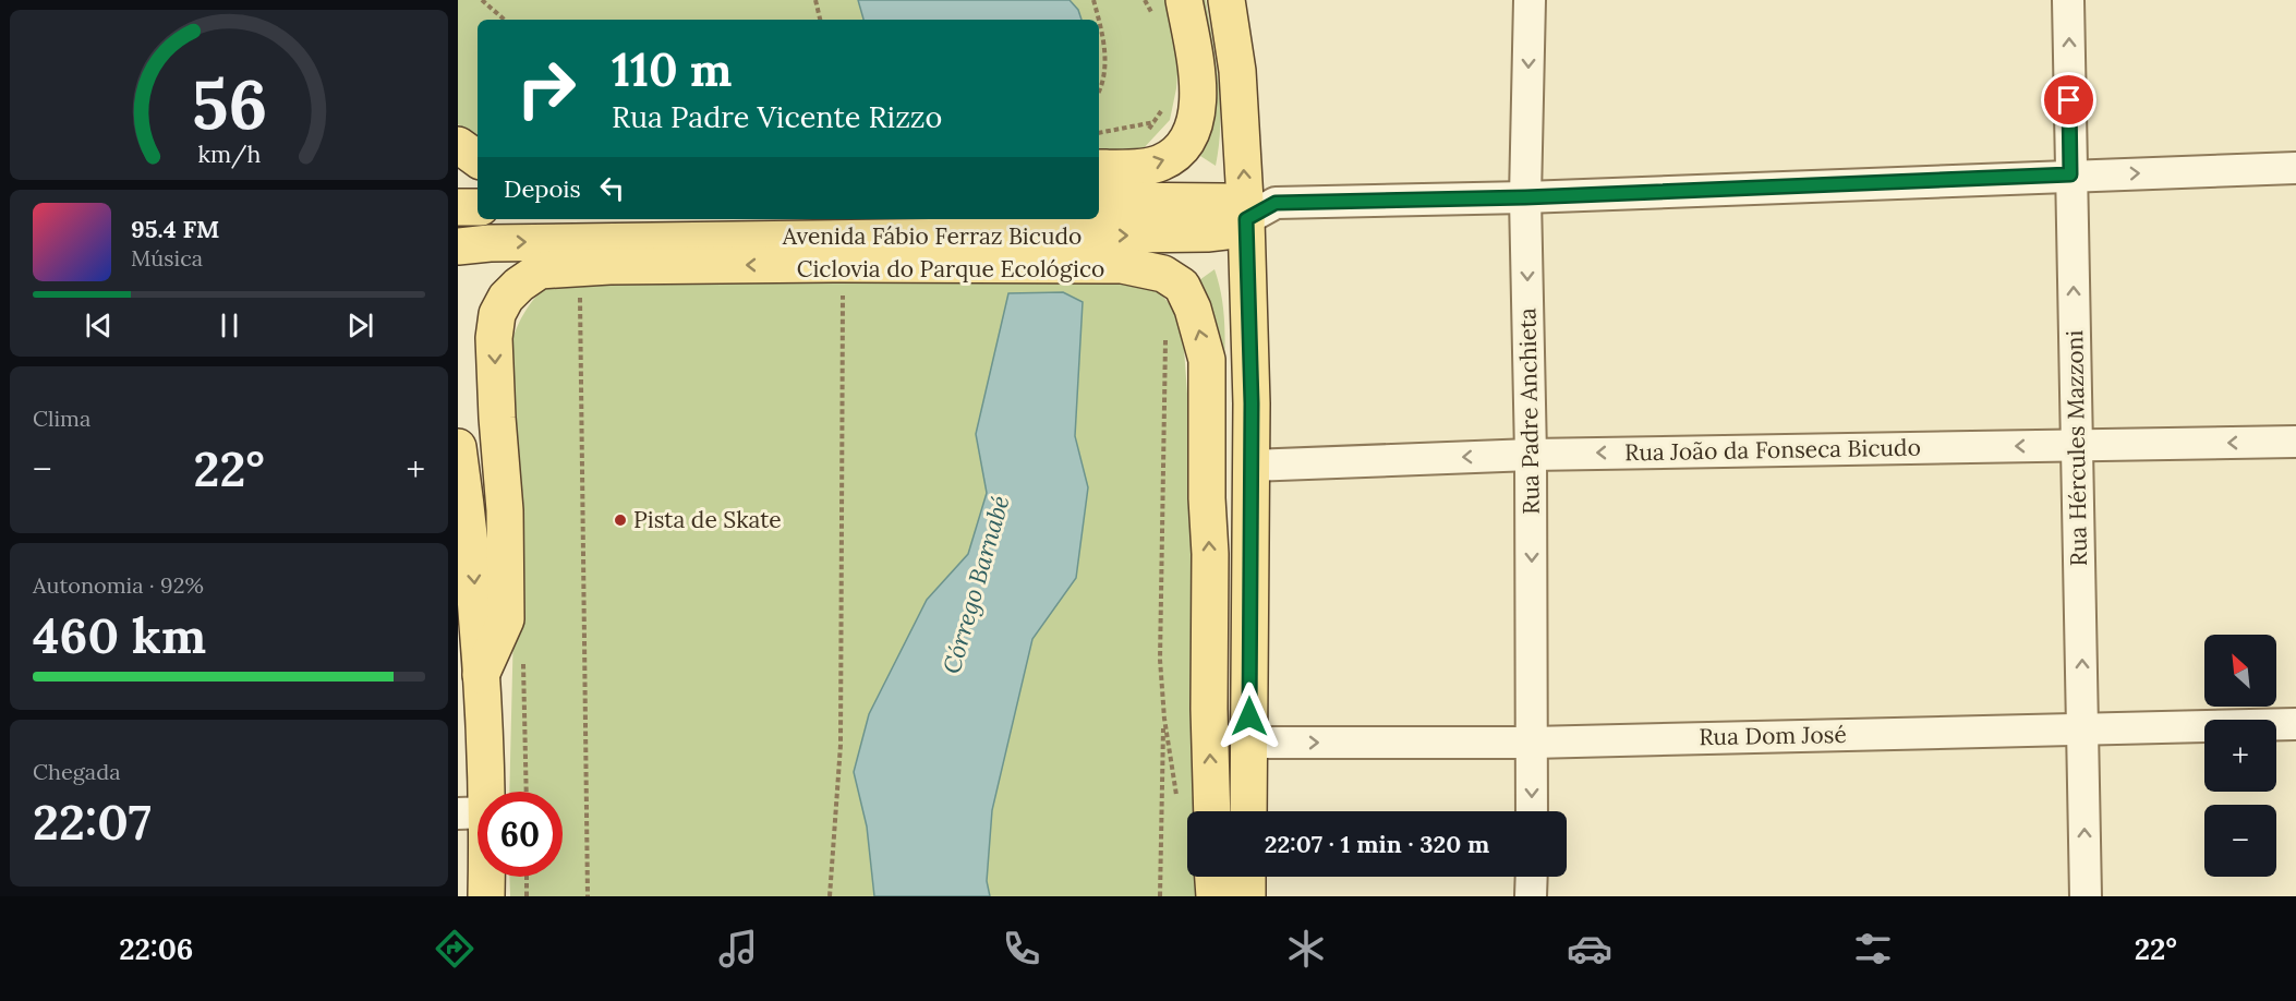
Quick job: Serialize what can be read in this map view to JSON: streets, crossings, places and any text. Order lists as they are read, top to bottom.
{
  "streets": {
    "main road": ["Avenida Fábio Ferraz Bicudo"],
    "street": [
      "Rua Padre Anchieta",
      "Rua Hércules Mazzoni",
      "Rua João da Fonseca Bicudo",
      "Rua Dom José"
    ]
  },
  "crossings": [
    ["Rua Padre Anchieta", "Rua João da Fonseca Bicudo"],
    ["Rua Padre Anchieta", "Rua Dom José"],
    ["Rua Hércules Mazzoni", "Rua João da Fonseca Bicudo"],
    ["Rua Hércules Mazzoni", "Rua Dom José"]
  ],
  "one_way": ["Avenida Fábio Ferraz Bicudo", "Rua Padre Anchieta", "Rua Hércules Mazzoni"],
  "water": ["Córrego Barnabé"],
  "places": ["Pista de Skate"],
  "north": "top left",
  "page": {
    "turn": ["110 m", "Rua Padre Vicente Rizzo"],
    "then": "Depois",
    "song": ["95.4 FM", "Música"],
    "tile": [
      "Clima",
      ["Autonomia · 92%", "460 km"],
      ["Chegada", "22:07"]
    ],
    "heat": ["−", "22°", "+"],
    "map_buttons": ["+", "−"],
    "limit": "60",
    "trip": "22:07 · 1 min · 320 m",
    "tabs": ["22:06", "22°"],
    "gauge": ["56", "km/h"]
  }
}
